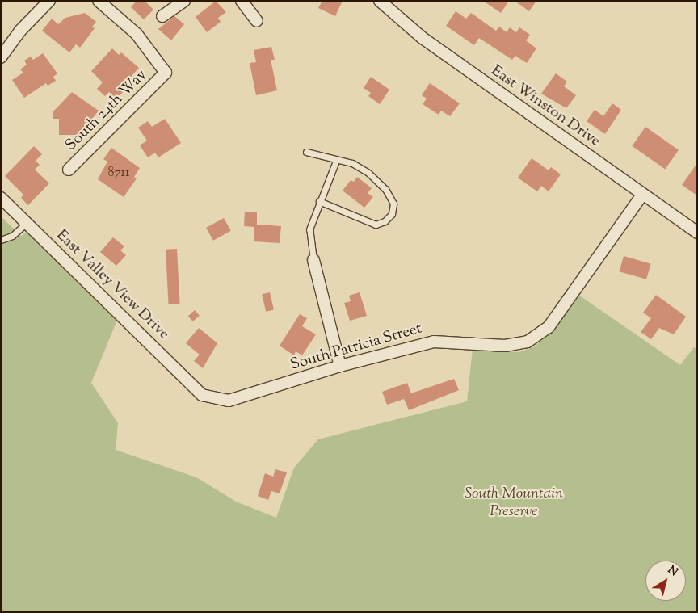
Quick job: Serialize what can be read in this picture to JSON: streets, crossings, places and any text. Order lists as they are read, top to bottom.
{
  "streets": {
    "street": [
      "East Winston Drive",
      "South 24th Way",
      "East Valley View Drive",
      "South Patricia Street"
    ]
  },
  "crossings": [
    ["East Winston Drive", "South Patricia Street"],
    ["East Valley View Drive", "South Patricia Street"]
  ],
  "parks": ["South Mountain Preserve"],
  "house_numbers": ["8711"],
  "north": "top right"
}
